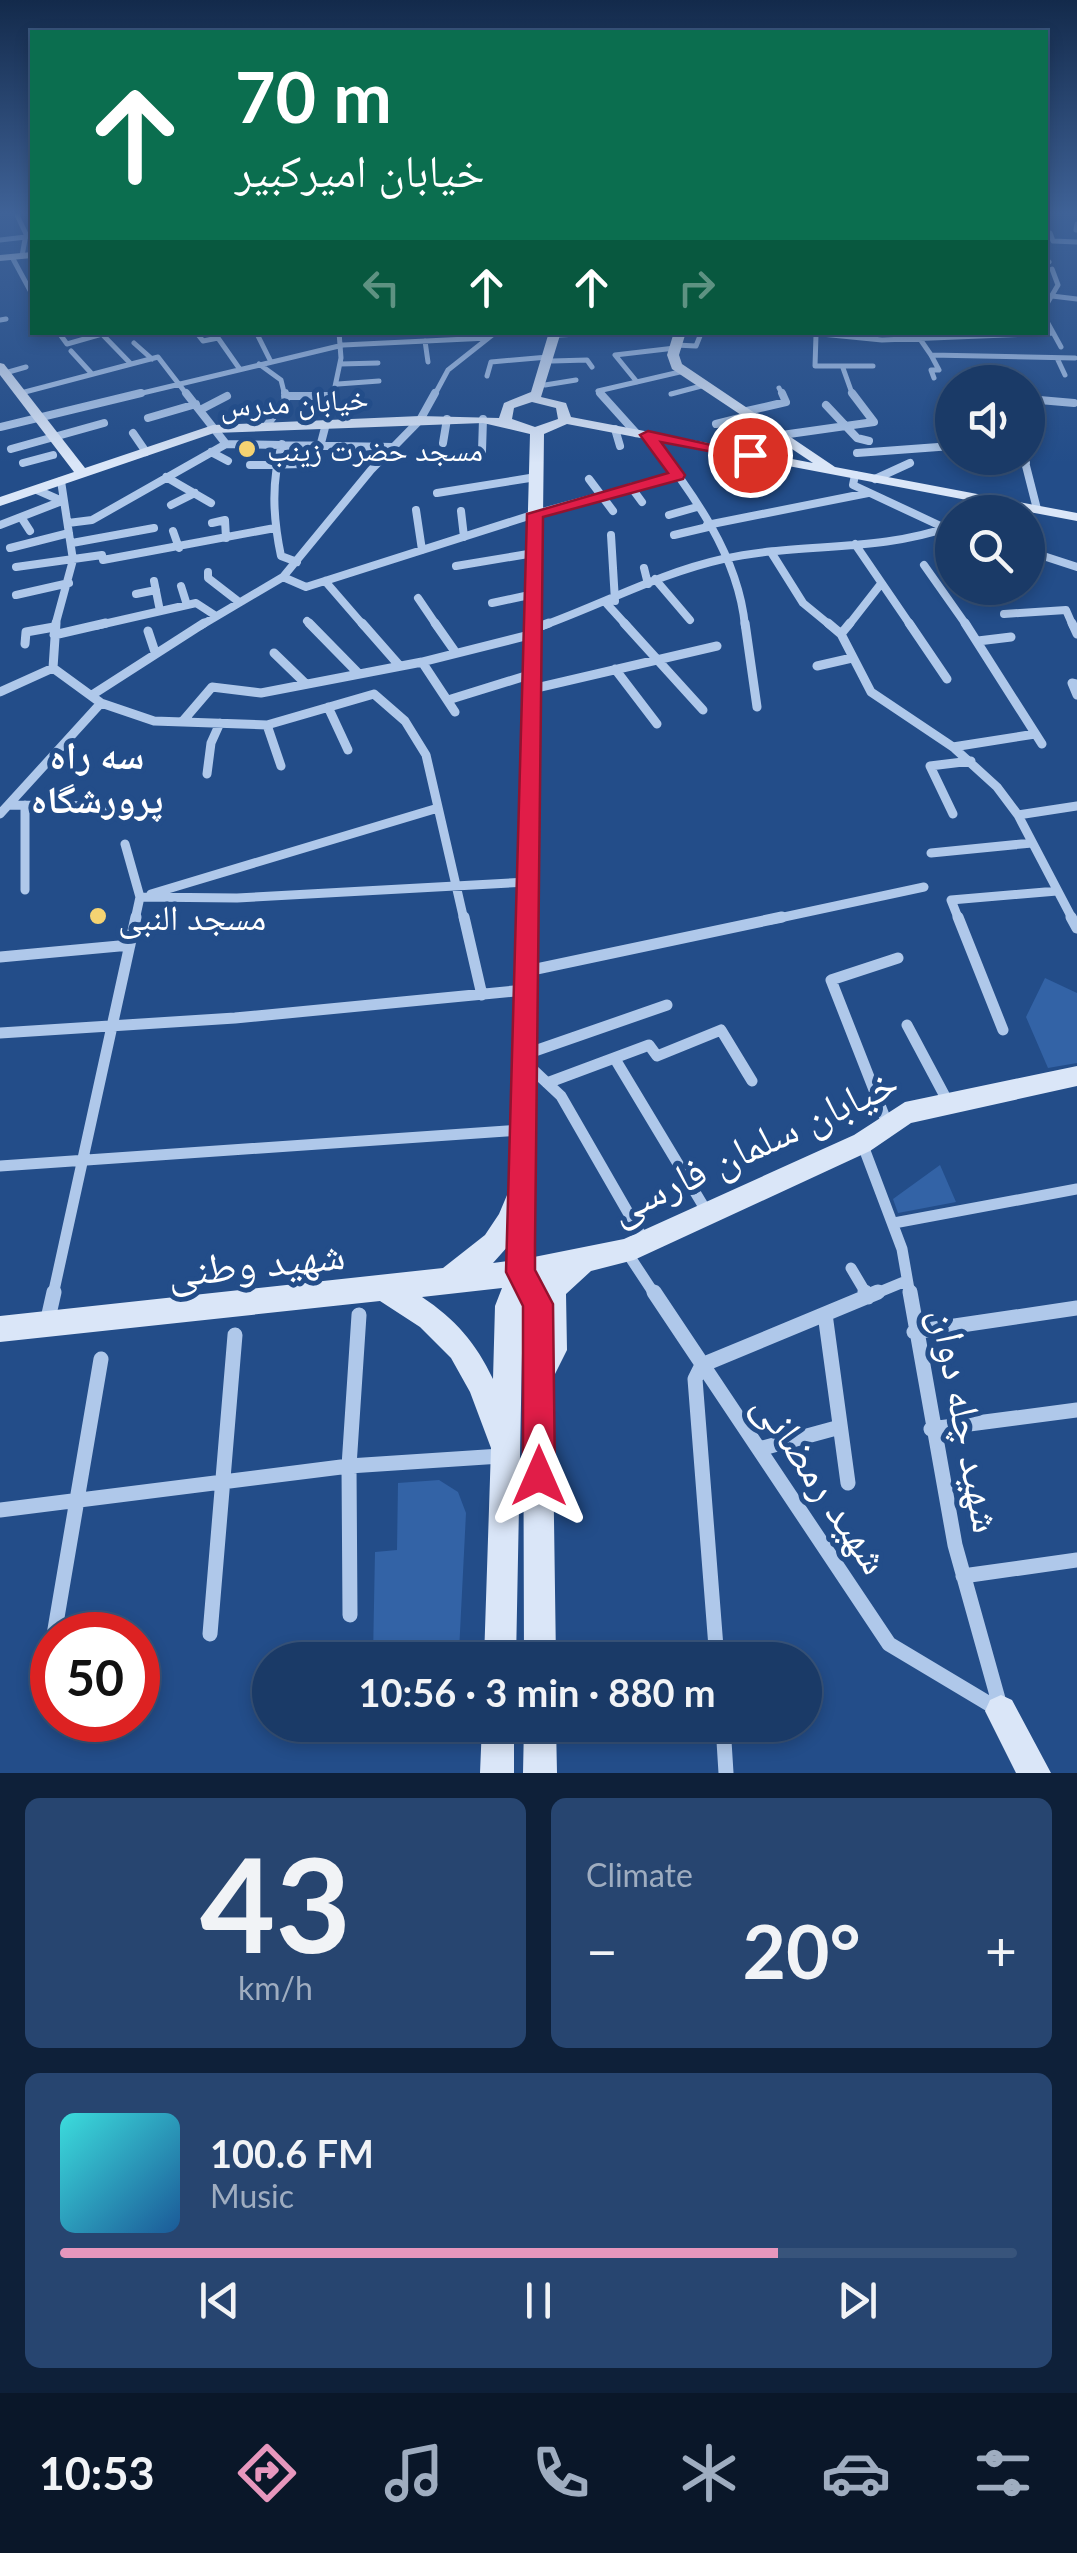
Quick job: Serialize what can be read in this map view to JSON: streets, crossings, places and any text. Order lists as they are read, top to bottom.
{
  "streets": {
    "main road": ["خیابان مدرس", "خیابان سلمان فارسی", "شهید وطنی"],
    "street": ["شهید چله دوان", "شهید رمضانی"]
  },
  "crossings": [
    ["خیابان سلمان فارسی", "شهید وطنی"],
    ["خیابان سلمان فارسی", "شهید چله دوان"],
    ["خیابان سلمان فارسی", "شهید رمضانی"],
    ["شهید چله دوان", "شهید رمضانی"]
  ],
  "districts": ["سه راه پرورشگاه"],
  "places": ["مسجد حضرت زینب", "مسجد النبی"],
  "page": {
    "turn": ["70 m", "خیابان امیرکبیر"],
    "limit": "50",
    "trip": "10:56 · 3 min · 880 m",
    "tile": [
      ["43", "km/h"],
      "Climate"
    ],
    "heat": ["−", "20°", "+"],
    "song": ["100.6 FM", "Music"],
    "tabs": "10:53"
  }
}
